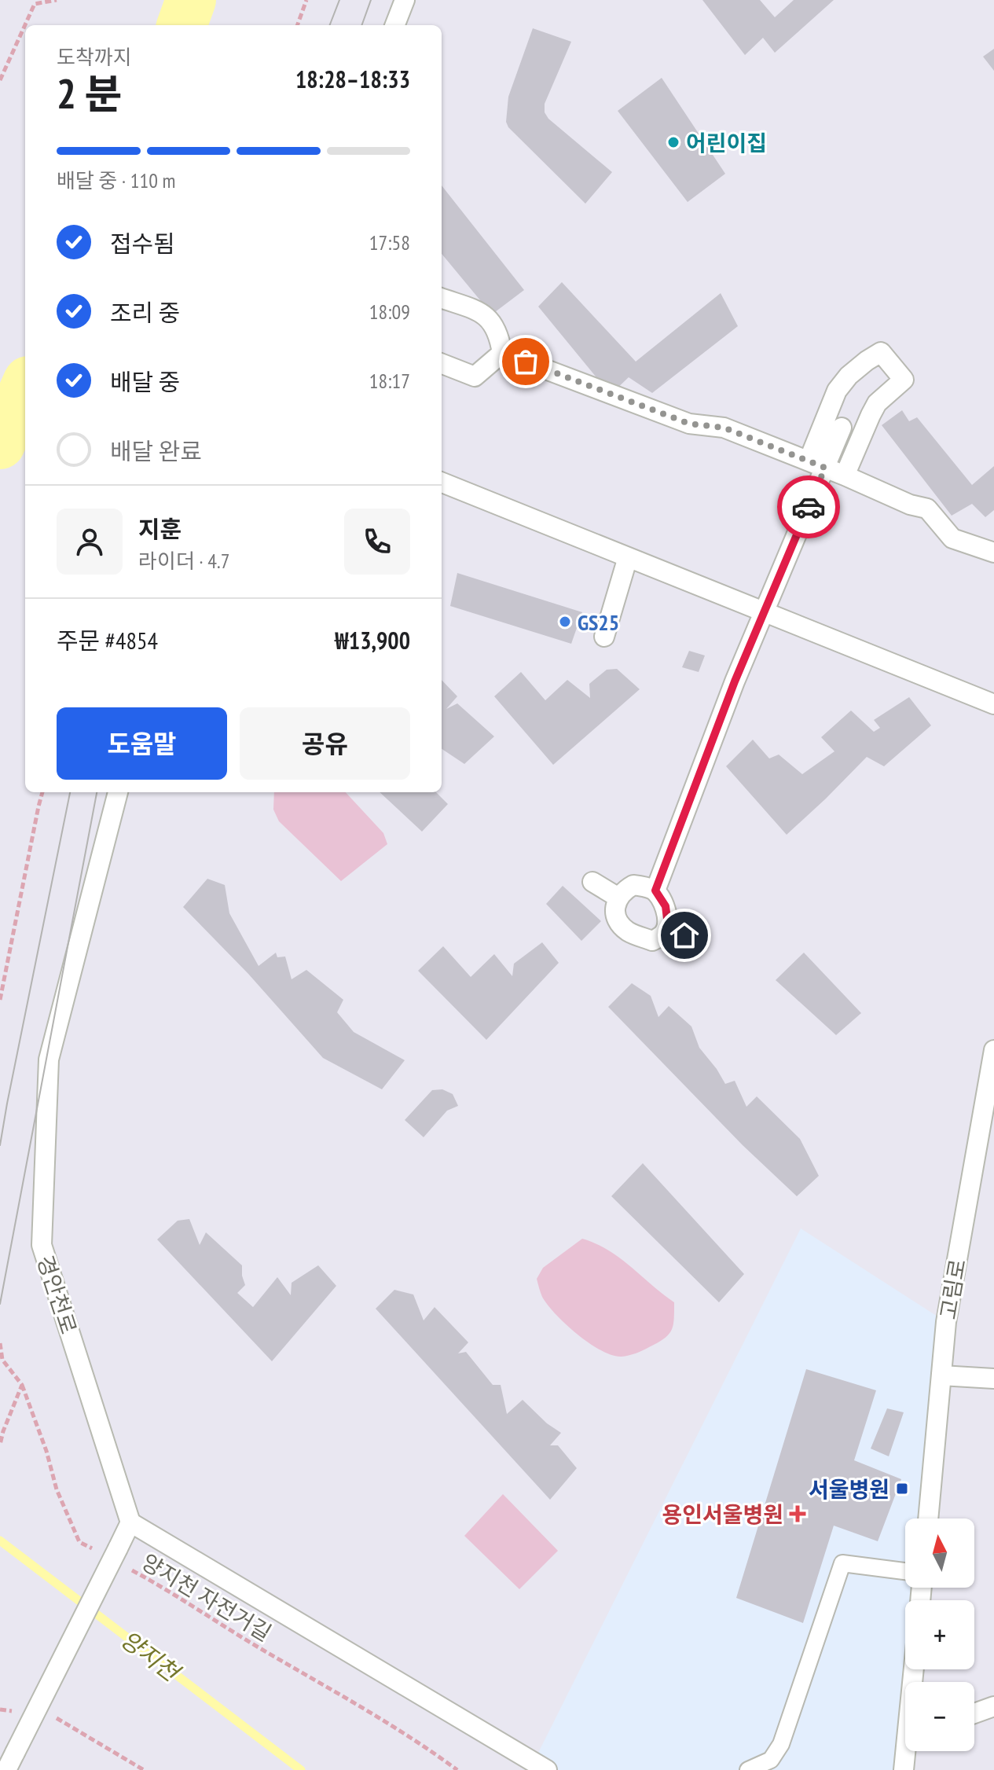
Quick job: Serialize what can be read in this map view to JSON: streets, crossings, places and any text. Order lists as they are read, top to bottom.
{
  "streets": {
    "street": ["고림로", "경안천로"],
    "path": ["양지천 자전거길"]
  },
  "water": ["양지천"],
  "places": {
    "other": ["어린이집", "GS25"],
    "transit": ["서울병원"],
    "health": ["용인서울병원"]
  },
  "north": "top",
  "page": {
    "heading": ["2 분", "도착까지", "18:28–18:33"],
    "panel": [
      "지훈",
      "라이더 · 4.7",
      "주문 #4854",
      "₩13,900"
    ],
    "bar": "배달 중 · 110 m",
    "list": [
      ["접수됨", "17:58"],
      ["조리 중", "18:09"],
      ["배달 중", "18:17"],
      "배달 완료"
    ],
    "buttons": ["도움말", "공유"],
    "map_buttons": ["+", "−"]
  }
}
